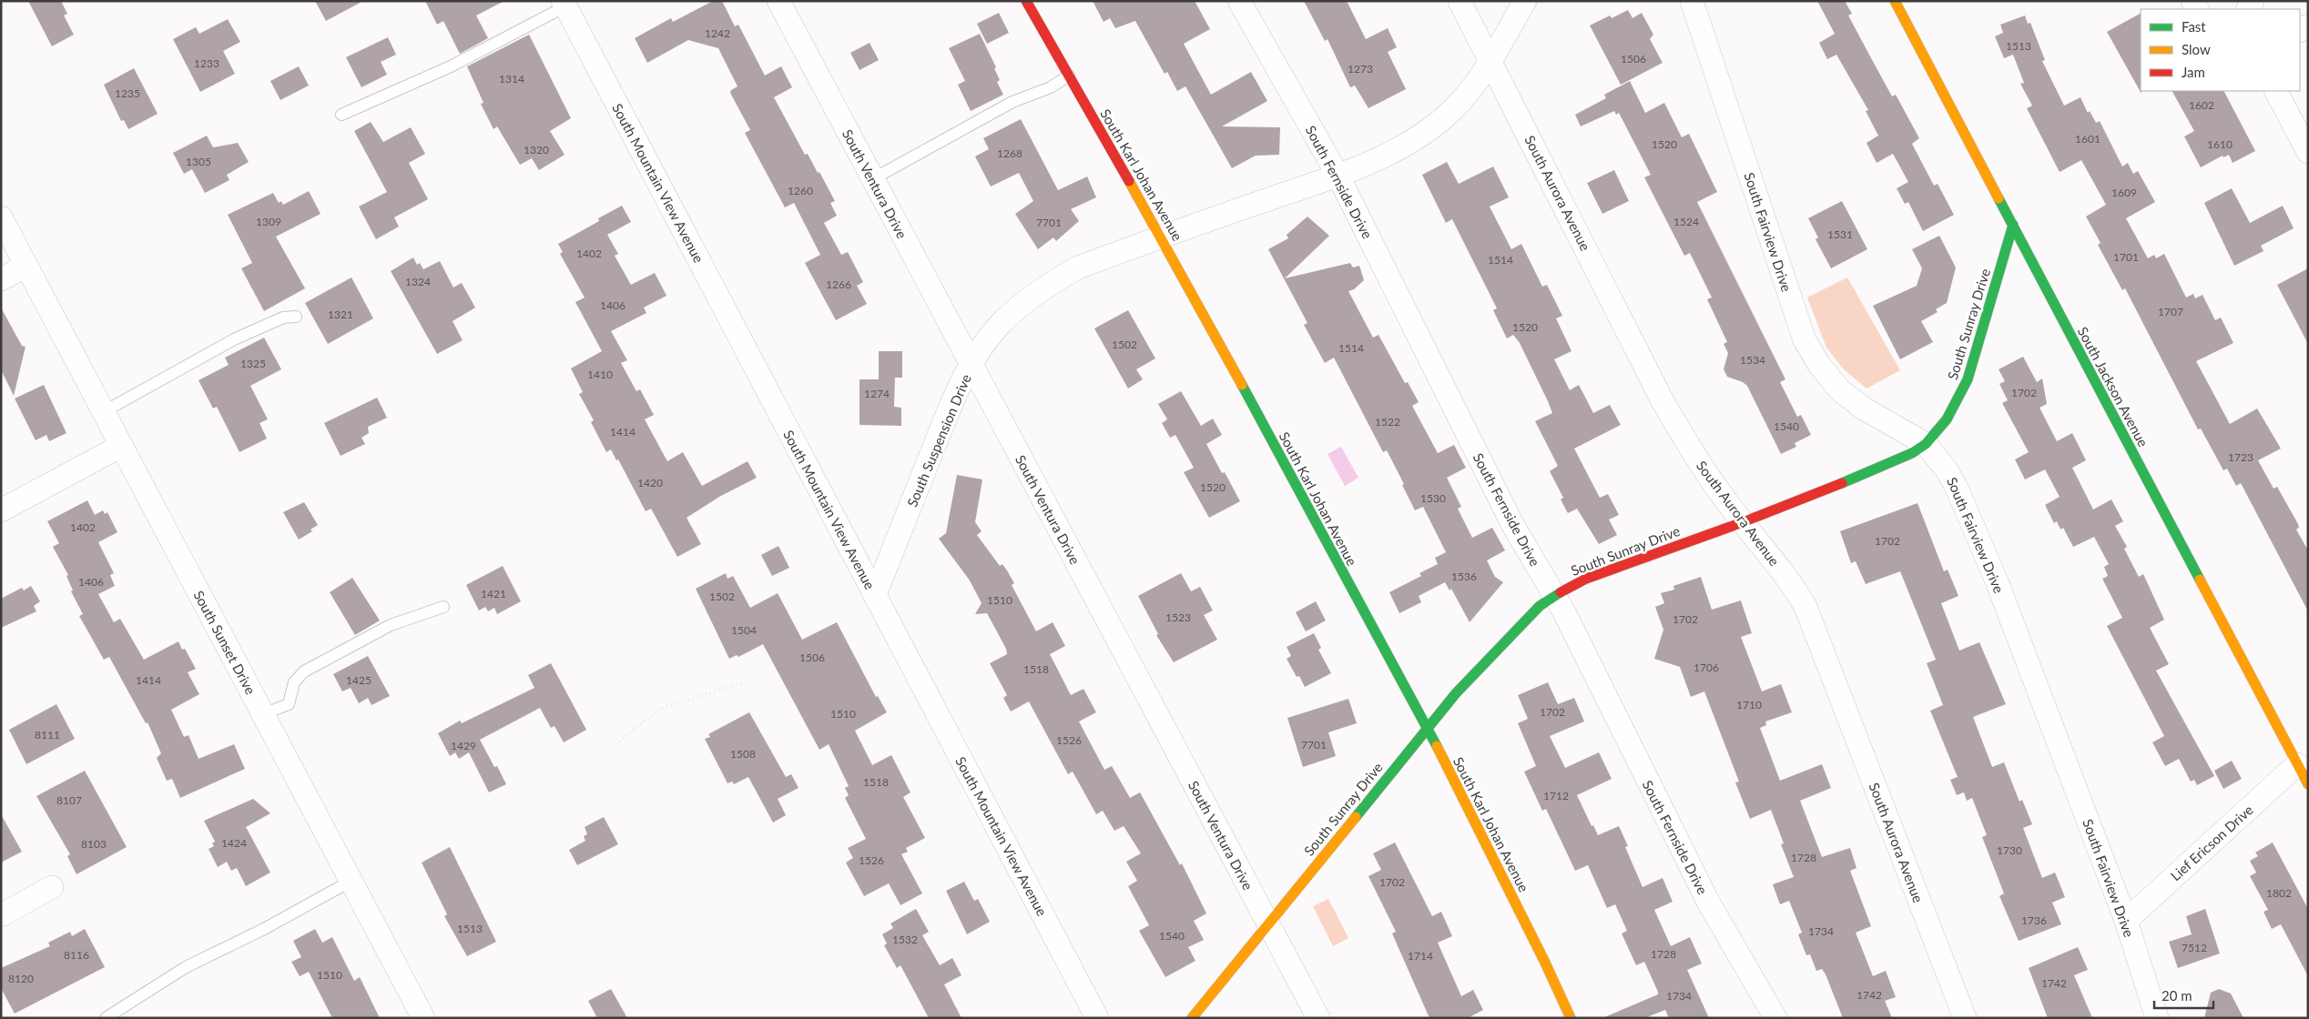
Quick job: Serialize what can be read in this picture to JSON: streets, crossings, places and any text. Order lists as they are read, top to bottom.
{
  "streets": {
    "street": [
      "South Karl Johan Avenue",
      "South Fernside Drive",
      "South Mountain View Avenue",
      "South Ventura Drive",
      "South Aurora Avenue",
      "South Fairview Drive",
      "South Sunray Drive",
      "South Jackson Avenue",
      "South Suspension Drive",
      "South Sunset Drive",
      "Lief Ericson Drive"
    ]
  },
  "crossings": [
    ["South Karl Johan Avenue", "South Sunray Drive"],
    ["South Karl Johan Avenue", "South Suspension Drive"],
    ["South Fernside Drive", "South Sunray Drive"],
    ["South Fernside Drive", "South Suspension Drive"],
    ["South Mountain View Avenue", "South Suspension Drive"],
    ["South Ventura Drive", "South Sunray Drive"],
    ["South Ventura Drive", "South Suspension Drive"],
    ["South Aurora Avenue", "South Sunray Drive"],
    ["South Aurora Avenue", "South Suspension Drive"],
    ["South Fairview Drive", "South Sunray Drive"],
    ["South Fairview Drive", "Lief Ericson Drive"],
    ["South Sunray Drive", "South Jackson Avenue"],
    ["South Jackson Avenue", "Lief Ericson Drive"]
  ],
  "house_numbers": [
    "1242",
    "1513",
    "1506",
    "1233",
    "1273",
    "1314",
    "1235",
    "1602",
    "1601",
    "1520",
    "1610",
    "1320",
    "1268",
    "1305",
    "1260",
    "1609",
    "1309",
    "1524",
    "7701",
    "1531",
    "1402",
    "1701",
    "1514",
    "1324",
    "1266",
    "1406",
    "1707",
    "1321",
    "1520",
    "1502",
    "1514",
    "1534",
    "1325",
    "1410",
    "1702",
    "1274",
    "1522",
    "1540",
    "1414",
    "1723",
    "1420",
    "1520",
    "1530",
    "1402",
    "1702",
    "1536",
    "1406",
    "1421",
    "1502",
    "1510",
    "1523",
    "1702",
    "1504",
    "1506",
    "1706",
    "1518",
    "1414",
    "1425",
    "1710",
    "1702",
    "1510",
    "8111",
    "1526",
    "7701",
    "1429",
    "1508",
    "1518",
    "1712",
    "8107",
    "1424",
    "8103",
    "1730",
    "1728",
    "1526",
    "1702",
    "1802",
    "1736",
    "1513",
    "1734",
    "1540",
    "1532",
    "7512",
    "1728",
    "8116",
    "1714",
    "1510",
    "8120",
    "1742",
    "1742",
    "1734"
  ],
  "legend": ["Fast", "Slow", "Jam"],
  "scale_bar": "20 m"
}
